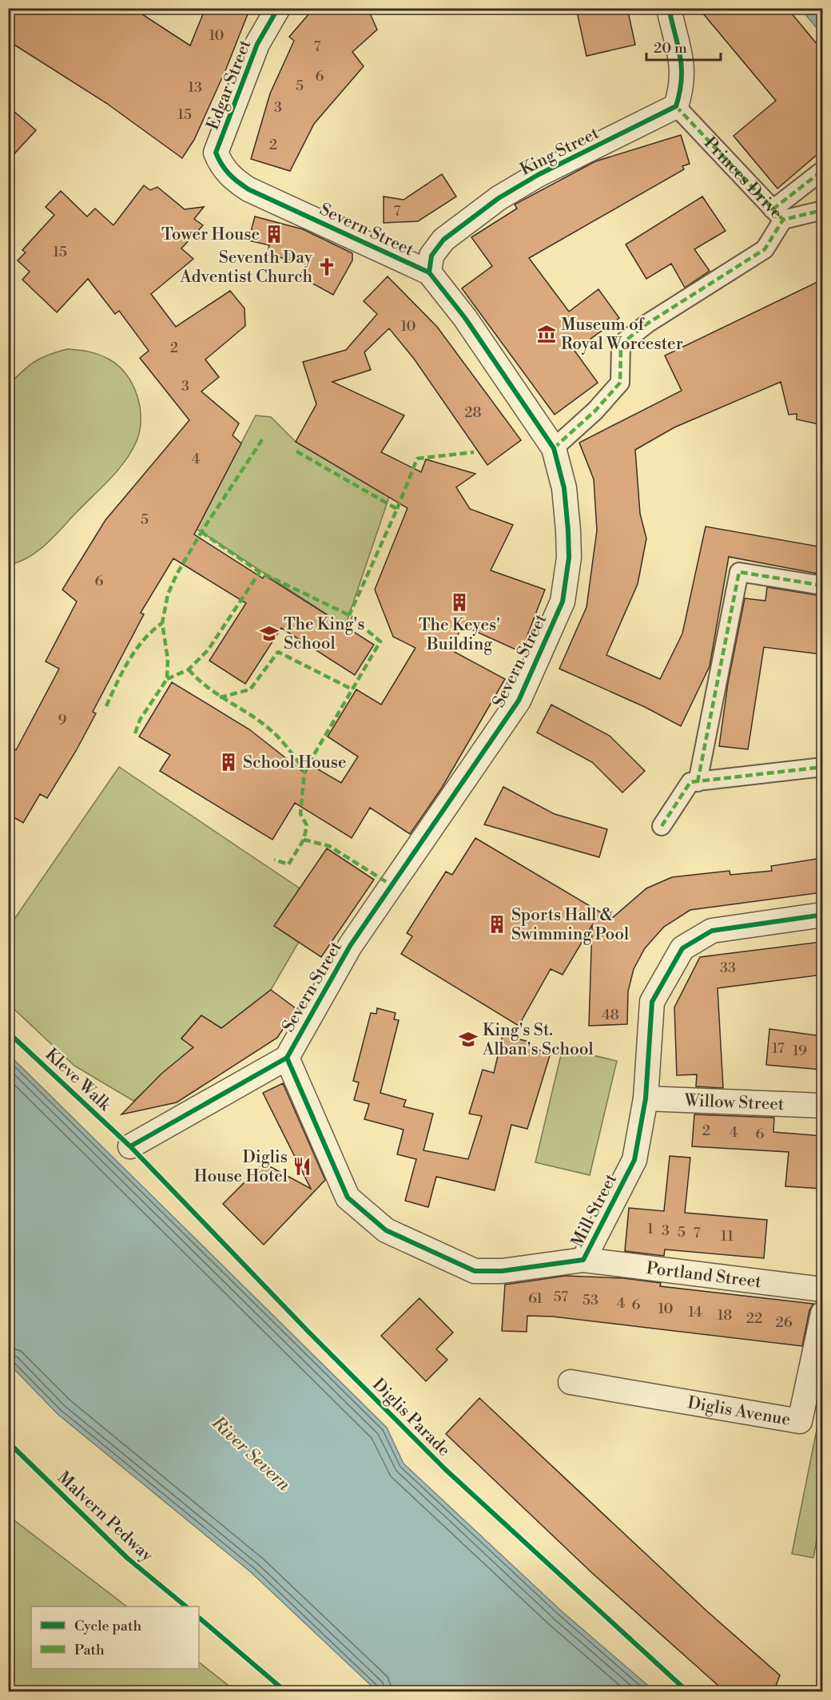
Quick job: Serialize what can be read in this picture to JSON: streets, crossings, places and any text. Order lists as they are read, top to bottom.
{
  "streets": {
    "street": [
      "Edgar Street",
      "King Street",
      "Princes Drive",
      "Severn Street",
      "Willow Street",
      "Mill Street",
      "Portland Street",
      "Diglis Avenue"
    ],
    "cycle path": ["Kleve Walk", "Malvern Pedway"]
  },
  "crossings": [
    ["Edgar Street", "Severn Street"],
    ["King Street", "Princes Drive"],
    ["King Street", "Severn Street"],
    ["Severn Street", "Mill Street"],
    ["Willow Street", "Mill Street"],
    ["Mill Street", "Portland Street"]
  ],
  "water": ["River Severn"],
  "places": {
    "building": [
      "Tower House",
      "The Keyes' Building",
      "School House",
      "Sports Hall & Swimming Pool"
    ],
    "church": ["Seventh Day Adventist Church"],
    "museum": ["Museum of Royal Worcester"],
    "school or university": ["The King's School", "King's St. Alban's School"],
    "restaurant": ["Diglis House Hotel"]
  },
  "house_numbers": [
    "10",
    "7",
    "6",
    "5",
    "13",
    "3",
    "15",
    "2",
    "7",
    "15",
    "10",
    "2",
    "3",
    "28",
    "4",
    "5",
    "6",
    "9",
    "33",
    "48",
    "17",
    "19",
    "2",
    "4",
    "6",
    "1",
    "3",
    "5",
    "7",
    "11",
    "57",
    "61",
    "53",
    "4",
    "6",
    "10",
    "14",
    "18",
    "22",
    "26"
  ],
  "legend": ["Cycle path", "Path"],
  "scale_bar": "20 m"
}
